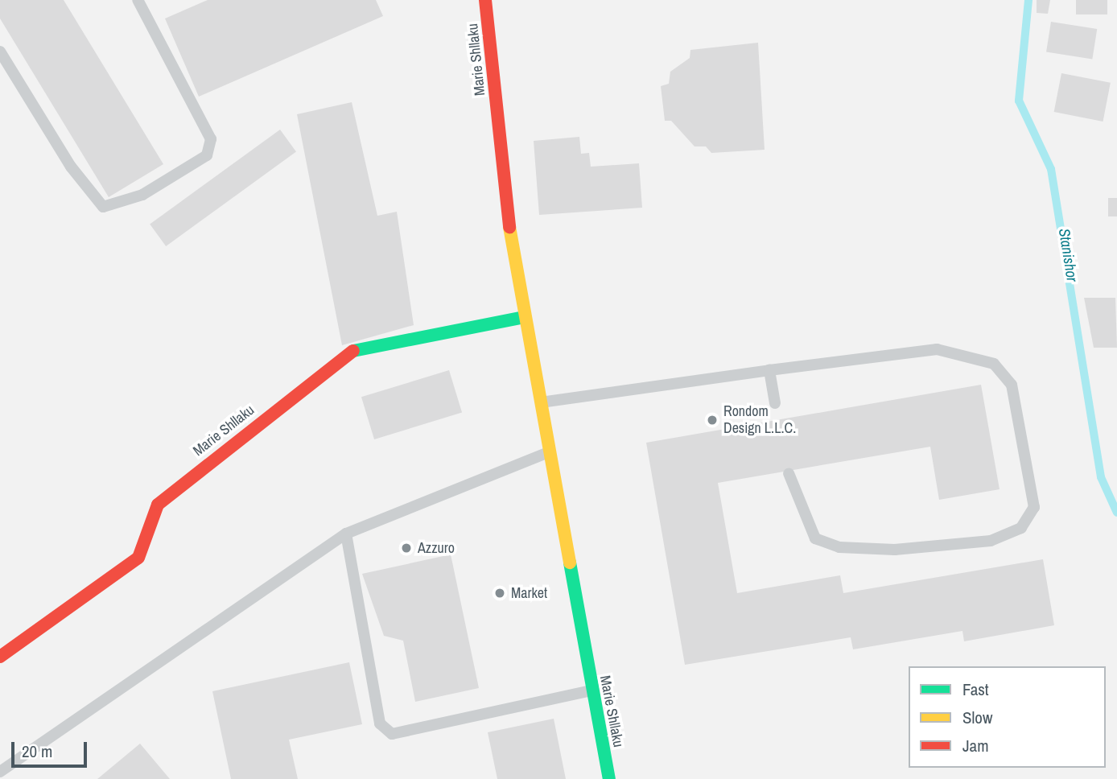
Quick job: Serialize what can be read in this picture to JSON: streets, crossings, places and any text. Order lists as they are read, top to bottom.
{
  "streets": {
    "street": ["Marie Shllaku"]
  },
  "water": ["Stanishor"],
  "places": ["Rondom Design L.L.C.", "Azzuro", "Market"],
  "legend": ["Fast", "Slow", "Jam"],
  "scale_bar": "20 m"
}
